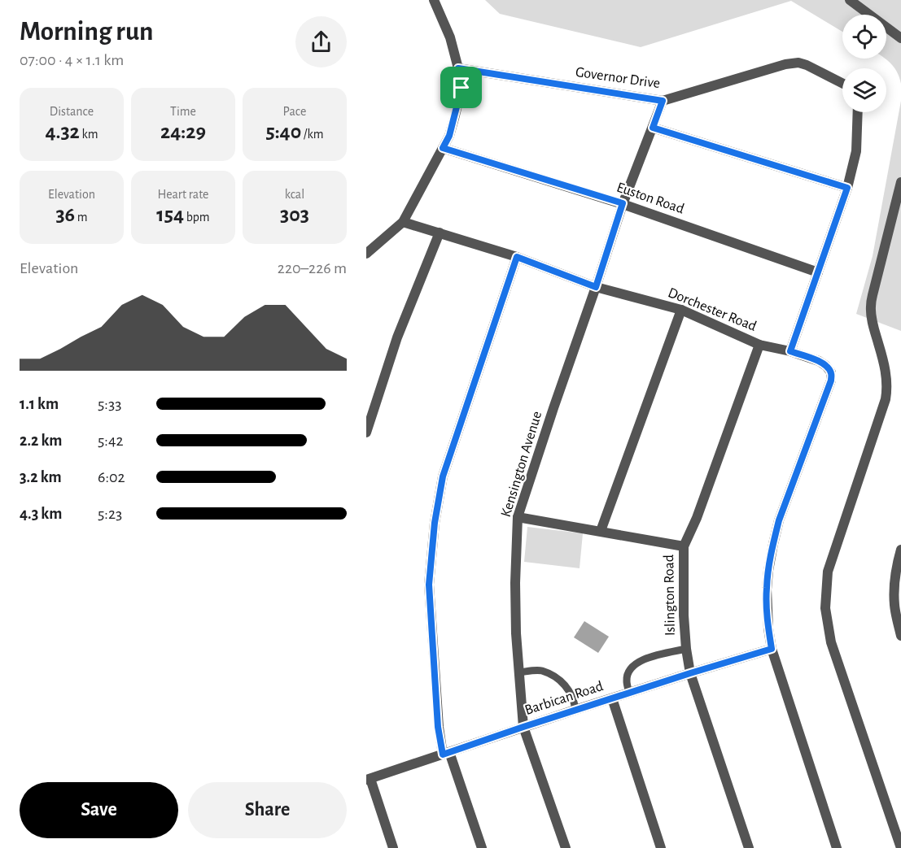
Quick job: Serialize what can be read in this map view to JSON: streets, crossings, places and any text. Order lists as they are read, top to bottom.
{
  "streets": {
    "street": [
      "Governor Drive",
      "Euston Road",
      "Dorchester Road",
      "Kensington Avenue",
      "Islington Road",
      "Barbican Road"
    ]
  },
  "crossings": [
    ["Governor Drive", "Kensington Avenue"],
    ["Euston Road", "Kensington Avenue"],
    ["Dorchester Road", "Kensington Avenue"],
    ["Dorchester Road", "Islington Road"],
    ["Dorchester Road", "Barbican Road"],
    ["Kensington Avenue", "Barbican Road"],
    ["Islington Road", "Barbican Road"]
  ],
  "page": {
    "heading": ["Morning run", "07:00 · 4 × 1.1 km"],
    "stats": [
      ["Distance", "4.32 km"],
      ["Time", "24:29"],
      ["Pace", "5:40 /km"],
      ["Elevation", "36 m"],
      ["Heart rate", "154 bpm"],
      ["kcal", "303"]
    ],
    "chart": ["Elevation", "220–226 m"],
    "list": [
      {
        "name": "1.1 km",
        "note": "5:33"
      },
      {
        "name": "2.2 km",
        "note": "5:42"
      },
      {
        "name": "3.2 km",
        "note": "6:02"
      },
      {
        "name": "4.3 km",
        "note": "5:23"
      }
    ],
    "buttons": ["Save", "Share"]
  }
}
